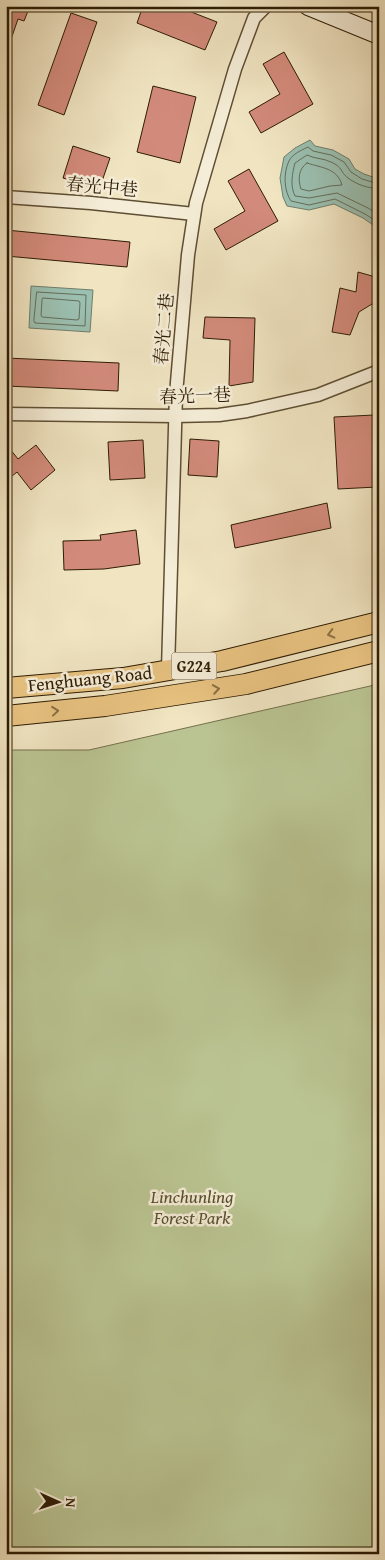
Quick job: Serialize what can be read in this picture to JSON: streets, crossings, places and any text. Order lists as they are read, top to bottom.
{
  "streets": {
    "highway": ["G224", "Fenghuang Road"],
    "street": ["春光中巷", "春光二巷", "春光一巷"]
  },
  "crossings": [
    ["春光中巷", "春光二巷"],
    ["春光二巷", "春光一巷"],
    ["春光二巷", "Fenghuang Road"]
  ],
  "parks": ["Linchunling Forest Park"],
  "north": "right"
}
